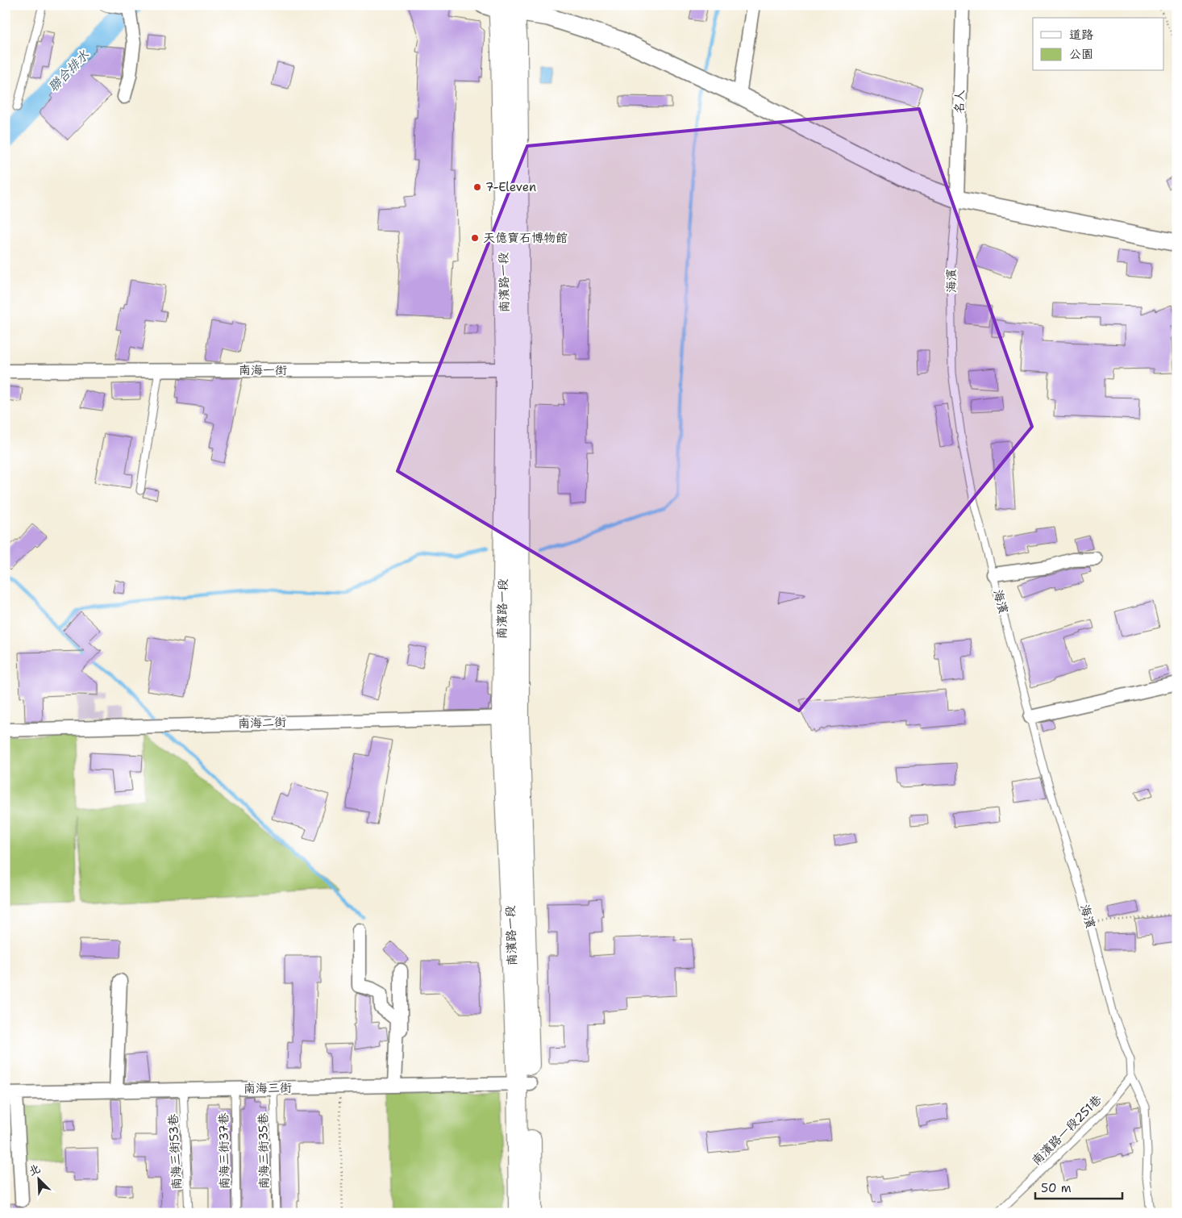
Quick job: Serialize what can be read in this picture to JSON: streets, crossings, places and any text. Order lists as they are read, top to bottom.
{
  "streets": {
    "main road": ["南濱路一段"],
    "street": [
      "名人",
      "南海一街",
      "南海二街",
      "南海三街"
    ],
    "lane": [
      "海濱",
      "南濱路一段251巷",
      "南海三街37巷",
      "南海三街35巷",
      "南海三街53巷"
    ]
  },
  "crossings": [
    ["名人", "海濱"],
    ["海濱", "南濱路一段251巷"],
    ["南濱路一段", "南海一街"],
    ["南濱路一段", "南海二街"],
    ["南濱路一段", "南海三街"],
    ["南海三街", "南海三街37巷"],
    ["南海三街", "南海三街35巷"],
    ["南海三街", "南海三街53巷"]
  ],
  "water": ["聯合排水"],
  "places": ["7-Eleven", "天億寶石博物館"],
  "legend": ["道路", "公園"],
  "scale_bar": "50 m",
  "north": "top left"
}
